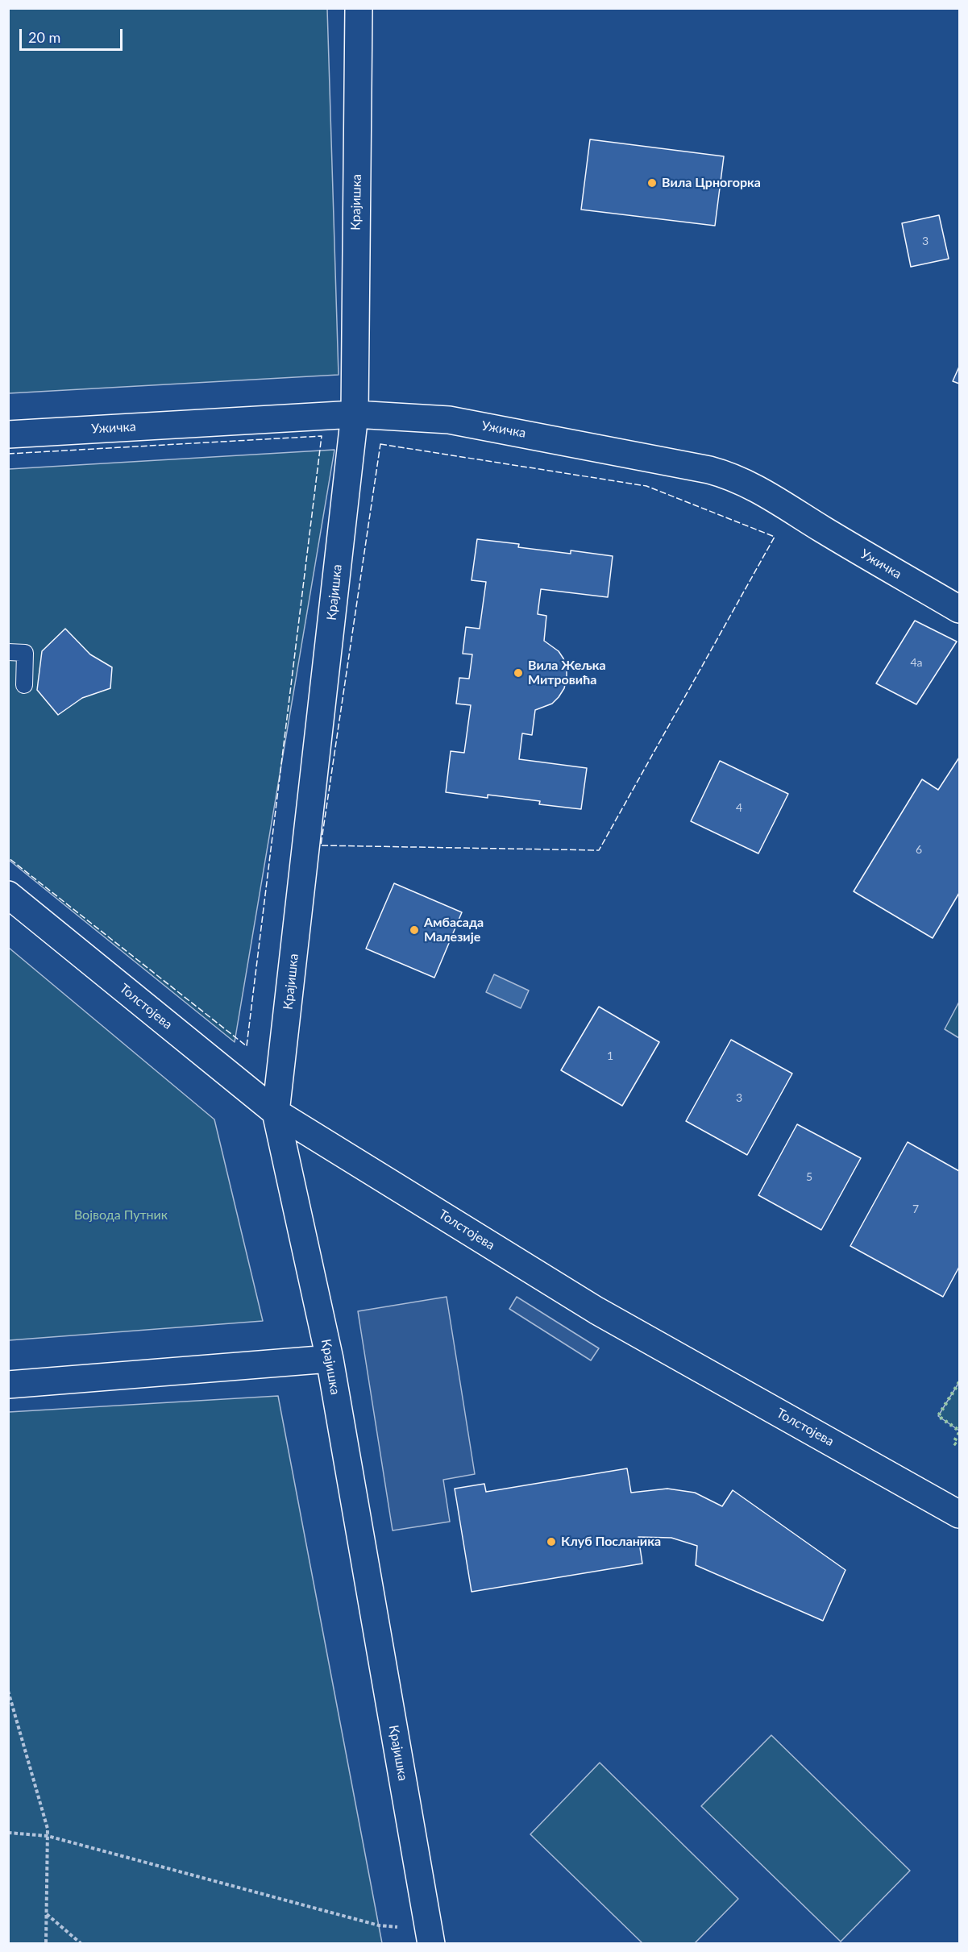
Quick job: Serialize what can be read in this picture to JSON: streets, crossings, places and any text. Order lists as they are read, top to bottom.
{
  "streets": {
    "street": ["Крајишка", "Ужичка", "Толстојева"]
  },
  "crossings": [
    ["Крајишка", "Ужичка"],
    ["Крајишка", "Толстојева"]
  ],
  "parks": ["Војвода Путник"],
  "places": [
    "Вила Црногорка",
    "Вила Жељка Митровића",
    "Амбасада Малезије",
    "Клуб Посланика"
  ],
  "house_numbers": [
    "3",
    "4a",
    "4",
    "6",
    "1",
    "3",
    "5",
    "7"
  ],
  "scale_bar": "20 m"
}
